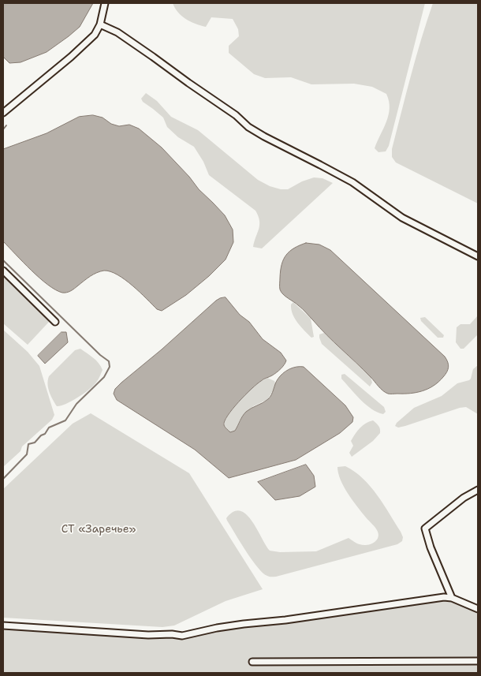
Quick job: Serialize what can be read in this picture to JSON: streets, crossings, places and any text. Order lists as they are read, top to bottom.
{
  "parks": ["СТ «Заречье»"]
}
